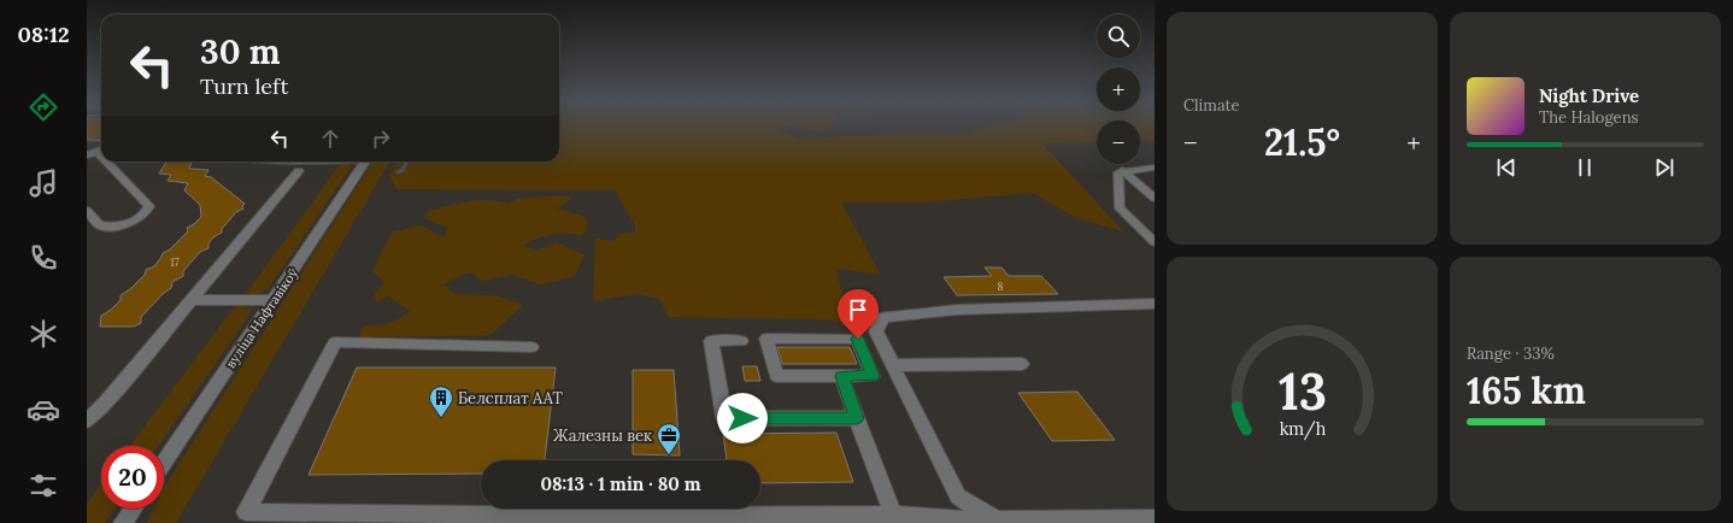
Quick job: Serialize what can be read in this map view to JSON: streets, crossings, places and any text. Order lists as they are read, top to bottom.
{
  "streets": {
    "street": ["вуліца Нафтавікоў"]
  },
  "places": {
    "building": ["Белсплат ААТ"],
    "office": ["Жалезны век"]
  },
  "house_numbers": ["17", "8"],
  "page": {
    "tabs": "08:12",
    "tile": [
      "Climate",
      ["Range · 33%", "165 km"]
    ],
    "map_buttons": ["+", "−"],
    "turn": ["30 m", "Turn left"],
    "song": ["Night Drive", "The Halogens"],
    "heat": ["−", "21.5°", "+"],
    "limit": "20",
    "trip": "08:13 · 1 min · 80 m",
    "gauge": ["13", "km/h"]
  }
}
